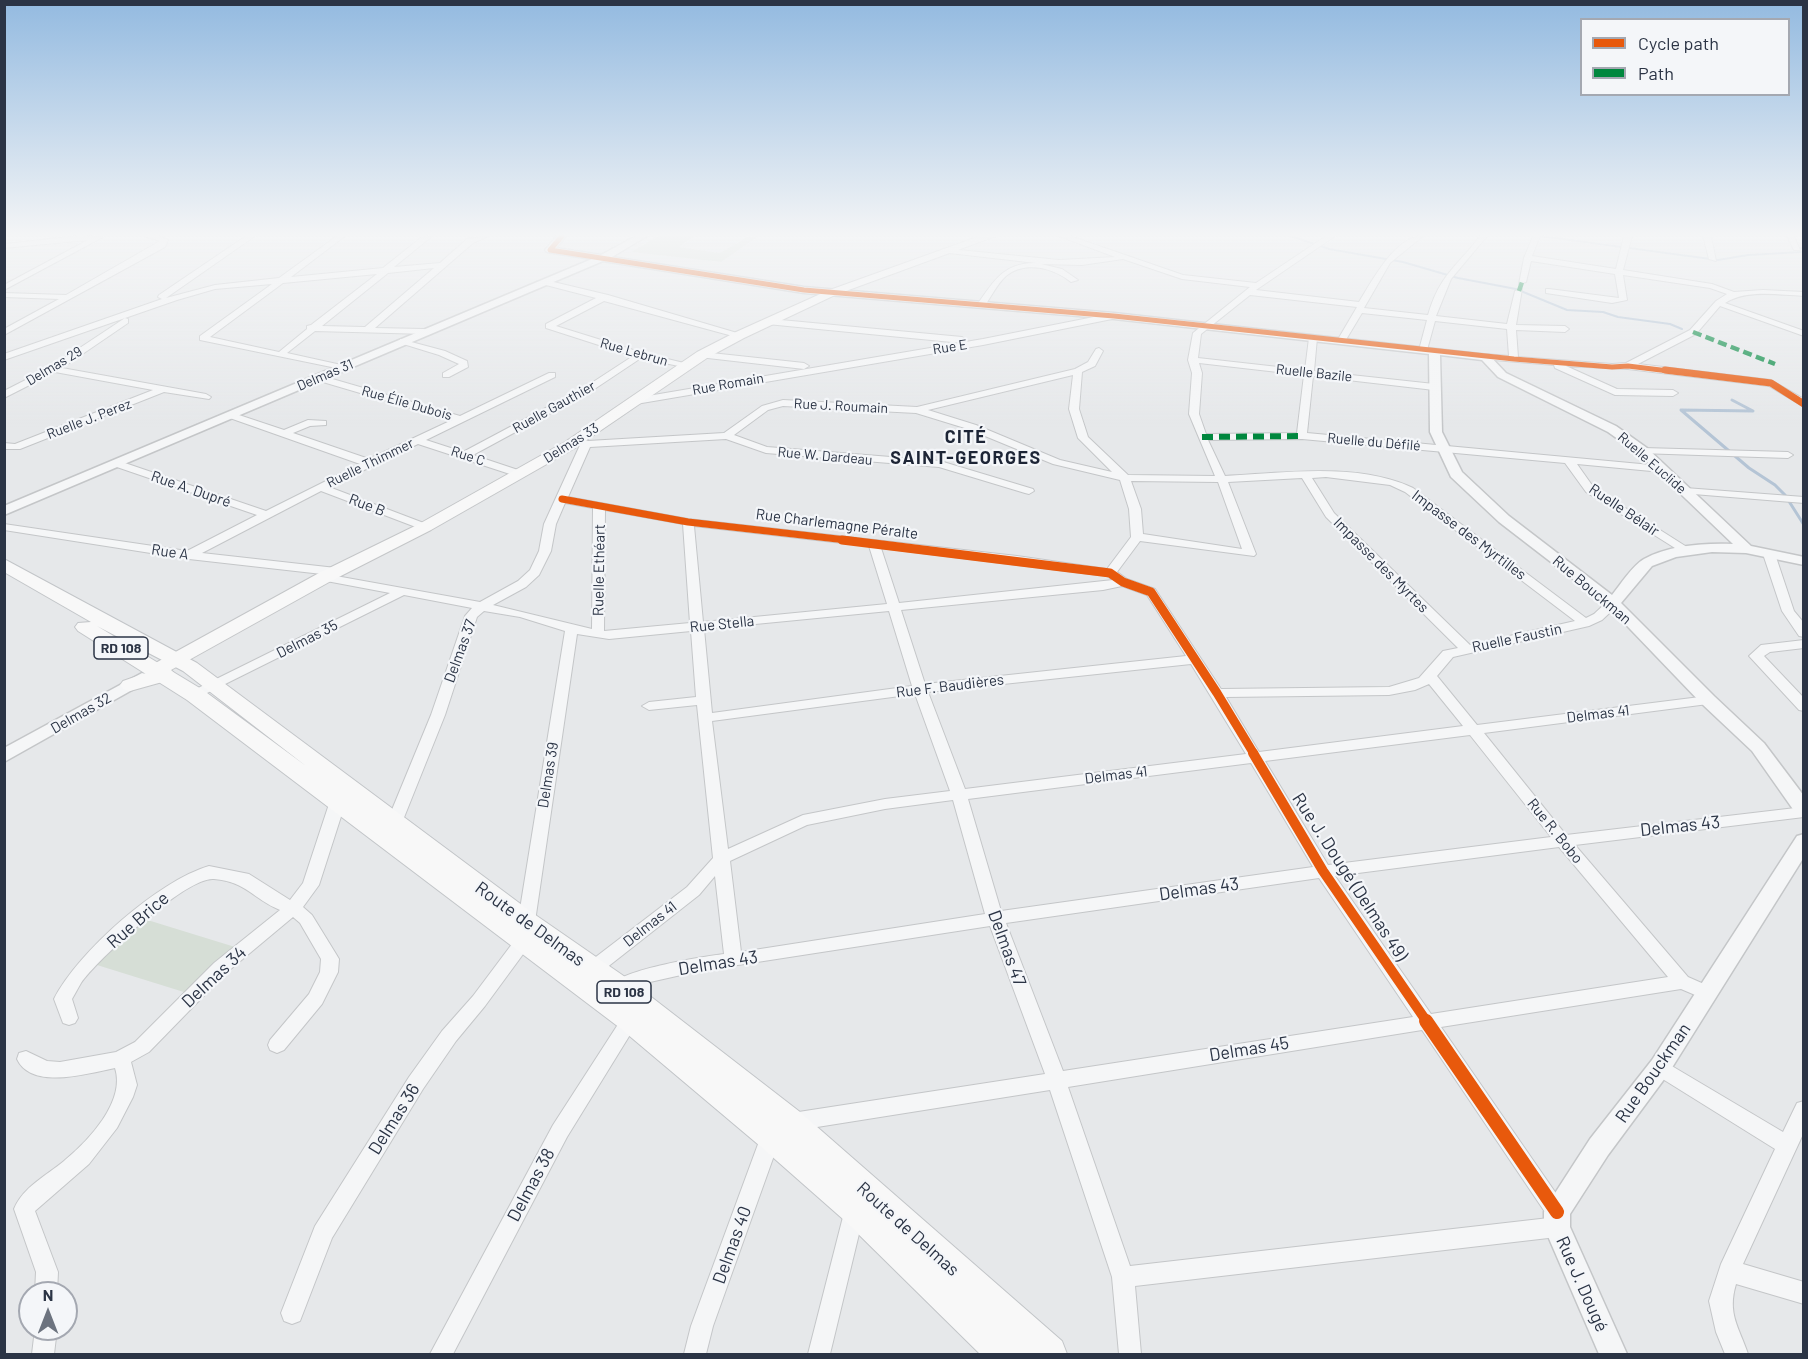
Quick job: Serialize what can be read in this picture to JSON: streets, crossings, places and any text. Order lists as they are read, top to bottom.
{
  "streets": {
    "main road": ["Delmas 33", "RD 108", "Route de Delmas"],
    "street": [
      "Rue E",
      "Rue Lebrun",
      "Delmas 29",
      "Ruelle Bazile",
      "Delmas 31",
      "Rue Romain",
      "Rue Élie Dubois",
      "Rue J. Roumain",
      "Ruelle Gauthier",
      "Ruelle J. Perez",
      "Ruelle du Défilé",
      "Rue C",
      "Rue W. Dardeau",
      "Ruelle Thimmer",
      "Ruelle Euclide",
      "Rue A. Dupré",
      "Rue B",
      "Ruelle Bélair",
      "Rue Charlemagne Péralte",
      "Impasse des Myrtilles",
      "Rue A",
      "Impasse des Myrtes",
      "Ruelle Ethéart",
      "Rue Bouckman",
      "Rue Stella",
      "Ruelle Faustin",
      "Delmas 35",
      "Delmas 37",
      "Rue F. Baudières",
      "Delmas 32",
      "Delmas 41",
      "Delmas 39",
      "Delmas 43",
      "Rue R. Bobo",
      "Rue J. Dougé (Delmas 49)",
      "Rue Brice",
      "Delmas 47",
      "Delmas 34",
      "Delmas 45",
      "Delmas 36",
      "Delmas 38",
      "Delmas 40",
      "Rue J. Dougé"
    ]
  },
  "crossings": [
    ["Rue E", "Rue Romain"],
    ["Rue Lebrun", "Ruelle Gauthier"],
    ["Rue Lebrun", "Delmas 33"],
    ["Ruelle Bazile", "Rue Bouckman"],
    ["Delmas 31", "Rue Élie Dubois"],
    ["Delmas 31", "Rue A. Dupré"],
    ["Rue Romain", "Delmas 33"],
    ["Rue Élie Dubois", "Ruelle Thimmer"],
    ["Rue J. Roumain", "Rue W. Dardeau"],
    ["Ruelle Gauthier", "Rue C"],
    ["Ruelle du Défilé", "Ruelle Euclide"],
    ["Ruelle du Défilé", "Ruelle Bélair"],
    ["Ruelle du Défilé", "Rue Bouckman"],
    ["Delmas 33", "Rue C"],
    ["Delmas 33", "Rue B"],
    ["Delmas 33", "Rue A"],
    ["Delmas 33", "Rue Stella"],
    ["Delmas 33", "Delmas 37"],
    ["Delmas 33", "Route de Delmas"],
    ["Rue C", "Ruelle Thimmer"],
    ["Ruelle Thimmer", "Rue A. Dupré"],
    ["Ruelle Thimmer", "Rue B"],
    ["Ruelle Thimmer", "Rue A"],
    ["Ruelle Euclide", "Ruelle Faustin"],
    ["Ruelle Bélair", "Ruelle Faustin"],
    ["Rue Charlemagne Péralte", "Ruelle Ethéart"],
    ["Rue Charlemagne Péralte", "Delmas 37"],
    ["Rue Charlemagne Péralte", "Rue J. Dougé (Delmas 49)"],
    ["Rue Charlemagne Péralte", "Delmas 47"],
    ["Impasse des Myrtilles", "Impasse des Myrtes"],
    ["Impasse des Myrtilles", "Ruelle Faustin"],
    ["Rue A", "Rue Stella"],
    ["Impasse des Myrtes", "Ruelle Faustin"],
    ["Ruelle Ethéart", "Rue Stella"],
    ["Rue Bouckman", "Ruelle Faustin"],
    ["Rue Bouckman", "Delmas 41"],
    ["Rue Bouckman", "Delmas 43"],
    ["Rue Bouckman", "Rue J. Dougé (Delmas 49)"],
    ["Rue Bouckman", "Rue J. Dougé"],
    ["Rue Stella", "Delmas 35"],
    ["Rue Stella", "Delmas 37"],
    ["Rue Stella", "Delmas 39"],
    ["Rue Stella", "Rue J. Dougé (Delmas 49)"],
    ["Rue Stella", "Delmas 47"],
    ["Ruelle Faustin", "Rue R. Bobo"],
    ["Ruelle Faustin", "Rue J. Dougé (Delmas 49)"],
    ["Delmas 35", "Route de Delmas"],
    ["Delmas 37", "Route de Delmas"],
    ["Rue F. Baudières", "Rue J. Dougé (Delmas 49)"],
    ["Rue F. Baudières", "Delmas 47"],
    ["Delmas 41", "Delmas 43"],
    ["Delmas 41", "Rue R. Bobo"],
    ["Delmas 41", "Rue J. Dougé (Delmas 49)"],
    ["Delmas 41", "Route de Delmas"],
    ["Delmas 41", "Delmas 47"],
    ["Delmas 39", "Route de Delmas"],
    ["Delmas 39", "Delmas 36"],
    ["Delmas 43", "Rue R. Bobo"],
    ["Delmas 43", "Rue J. Dougé (Delmas 49)"],
    ["Delmas 43", "Route de Delmas"],
    ["Delmas 43", "Delmas 47"],
    ["Rue R. Bobo", "Delmas 45"],
    ["Rue J. Dougé (Delmas 49)", "Delmas 45"],
    ["Rue J. Dougé (Delmas 49)", "Rue J. Dougé"],
    ["Rue Brice", "Delmas 34"],
    ["Route de Delmas", "Delmas 34"],
    ["Route de Delmas", "Delmas 45"],
    ["Route de Delmas", "Delmas 36"],
    ["Route de Delmas", "Delmas 38"],
    ["Route de Delmas", "Delmas 40"],
    ["Delmas 47", "Delmas 45"],
    ["Delmas 45", "Delmas 40"]
  ],
  "districts": ["CITÉ SAINT-GEORGES"],
  "legend": ["Cycle path", "Path"],
  "north": "top"
}
